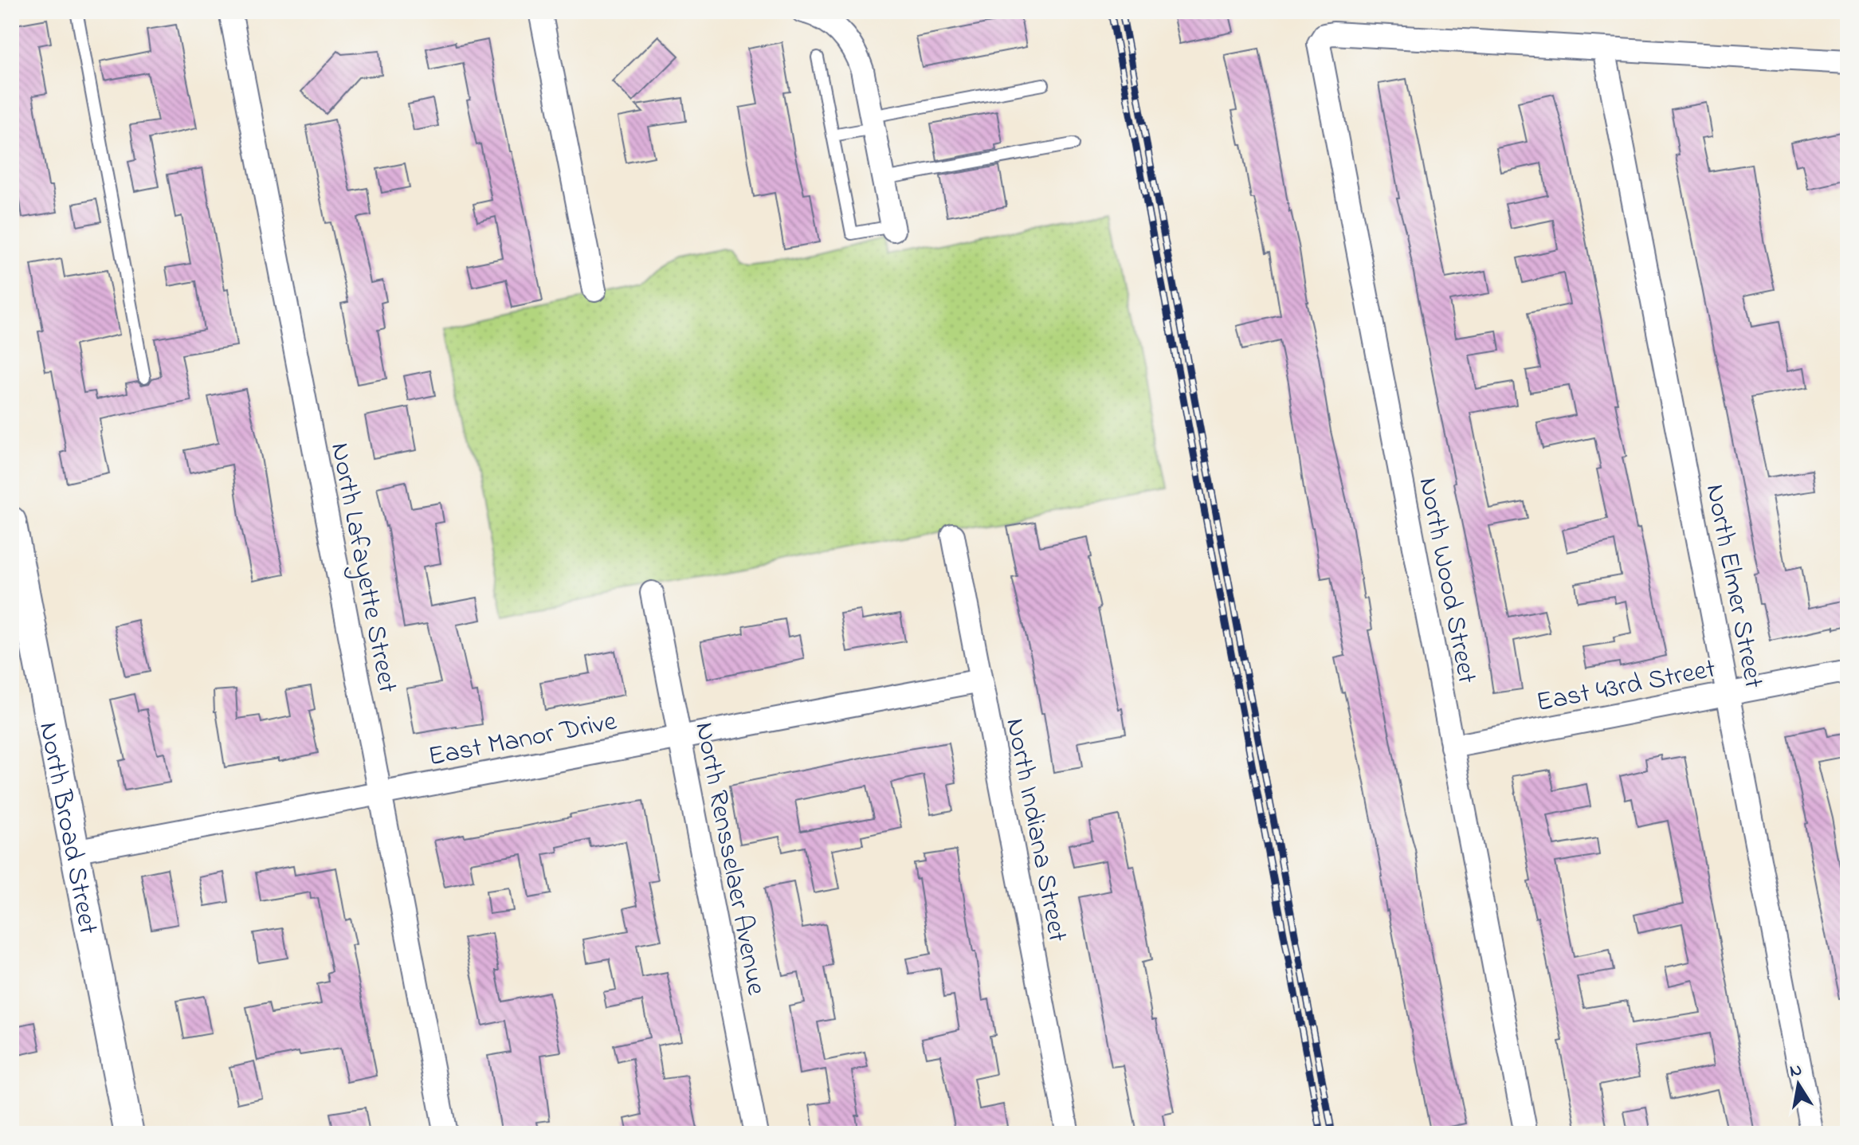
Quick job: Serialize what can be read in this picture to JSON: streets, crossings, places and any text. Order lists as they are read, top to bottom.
{
  "streets": {
    "street": [
      "North Lafayette Street",
      "North Wood Street",
      "North Elmer Street",
      "East 43rd Street",
      "East Manor Drive",
      "North Broad Street",
      "North Indiana Street",
      "North Rensselaer Avenue"
    ]
  },
  "crossings": [
    ["North Lafayette Street", "East Manor Drive"],
    ["North Wood Street", "North Elmer Street"],
    ["North Wood Street", "East 43rd Street"],
    ["North Elmer Street", "East 43rd Street"],
    ["East Manor Drive", "North Broad Street"],
    ["East Manor Drive", "North Indiana Street"],
    ["East Manor Drive", "North Rensselaer Avenue"]
  ],
  "north": "top"
}
